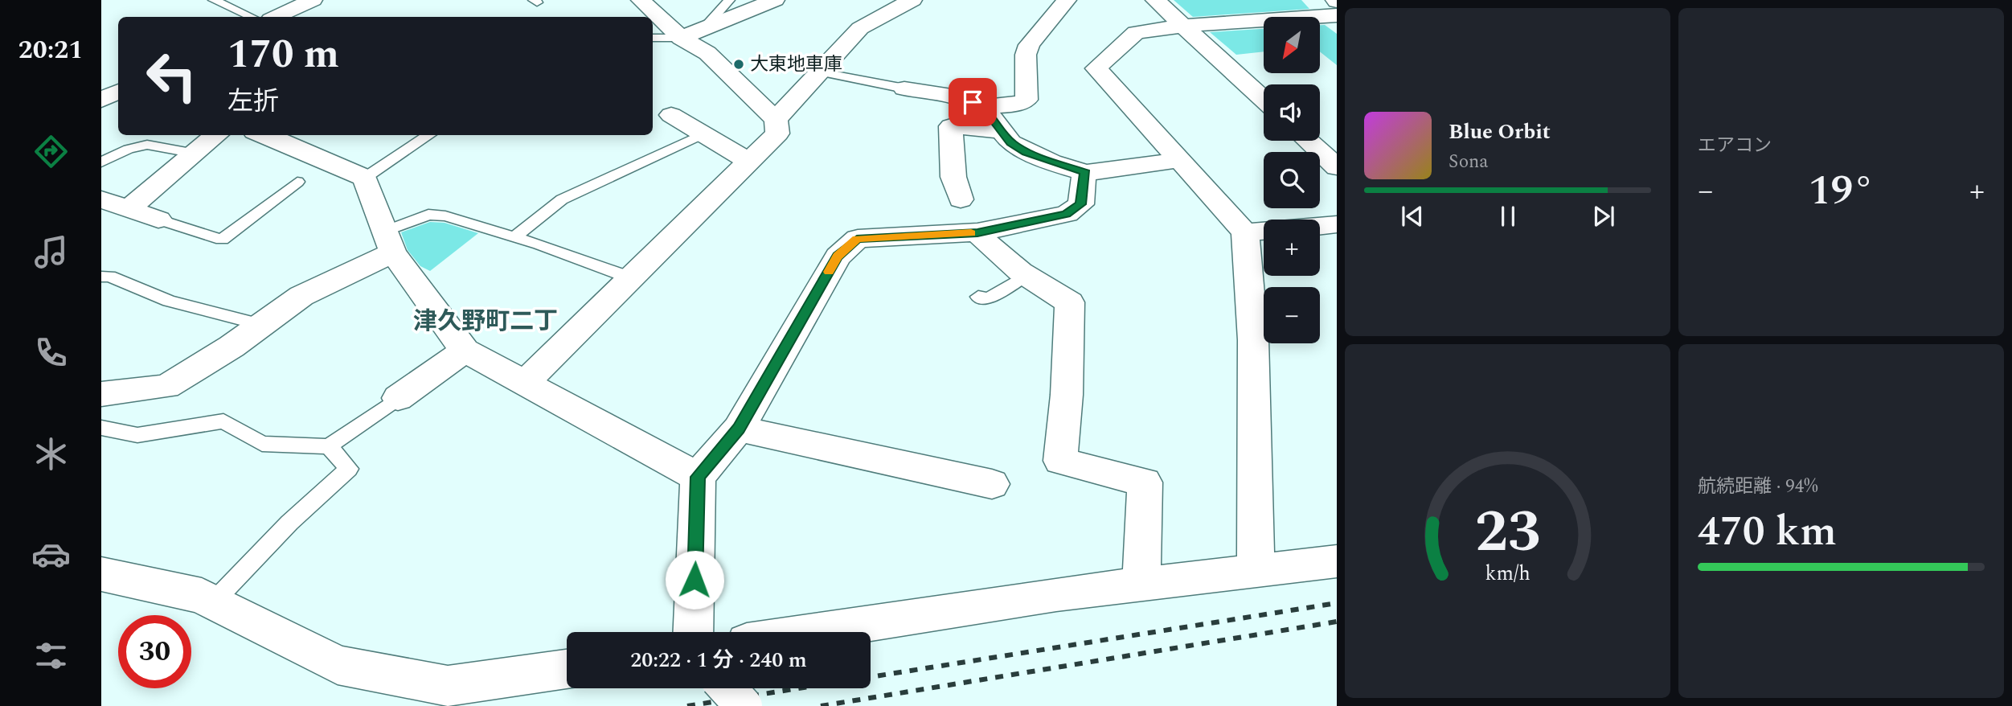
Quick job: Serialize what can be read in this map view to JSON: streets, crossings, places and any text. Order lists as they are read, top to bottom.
{
  "districts": ["津久野町二丁"],
  "places": ["大東地車庫"],
  "north": "bottom left",
  "page": {
    "tabs": "20:21",
    "tile": [
      "エアコン",
      ["航続距離 · 94%", "470 km"]
    ],
    "map_buttons": ["+", "−"],
    "turn": ["170 m", "左折"],
    "song": ["Blue Orbit", "Sona"],
    "heat": ["−", "19°", "+"],
    "limit": "30",
    "trip": "20:22 · 1 分 · 240 m",
    "gauge": ["23", "km/h"]
  }
}
